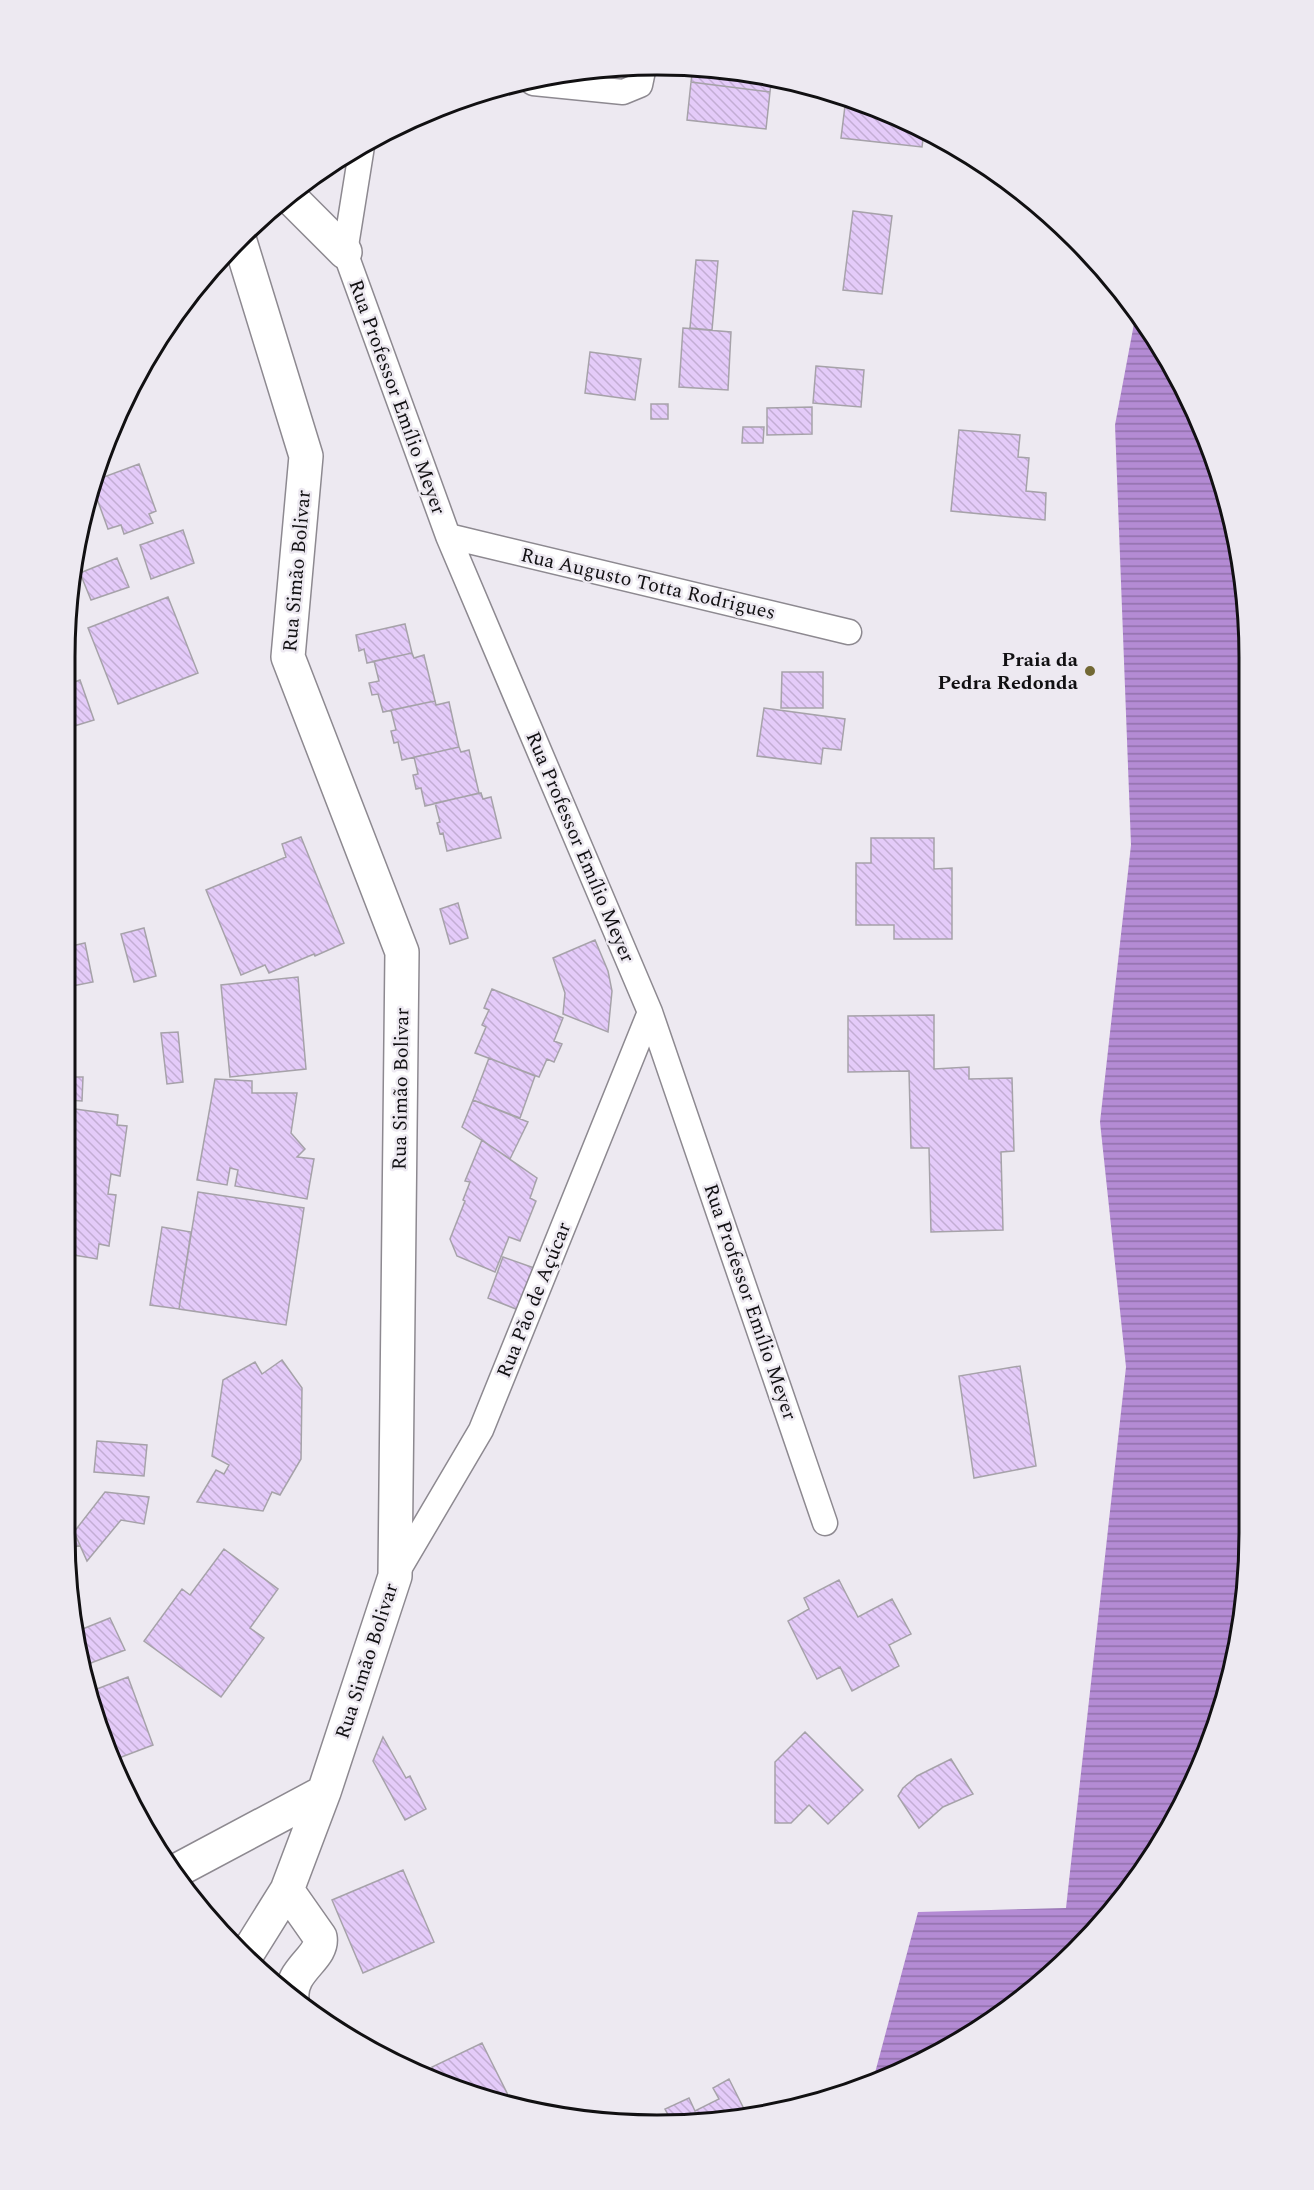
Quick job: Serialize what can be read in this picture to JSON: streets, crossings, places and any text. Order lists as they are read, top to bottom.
{
  "streets": {
    "street": ["Rua Professor Emílio Meyer", "Rua Simão Bolivar"],
    "lane": ["Rua Augusto Totta Rodrigues", "Rua Pão de Açúcar"]
  },
  "crossings": [
    ["Rua Professor Emílio Meyer", "Rua Augusto Totta Rodrigues"],
    ["Rua Professor Emílio Meyer", "Rua Pão de Açúcar"],
    ["Rua Simão Bolivar", "Rua Pão de Açúcar"]
  ],
  "places": ["Praia da Pedra Redonda"]
}
